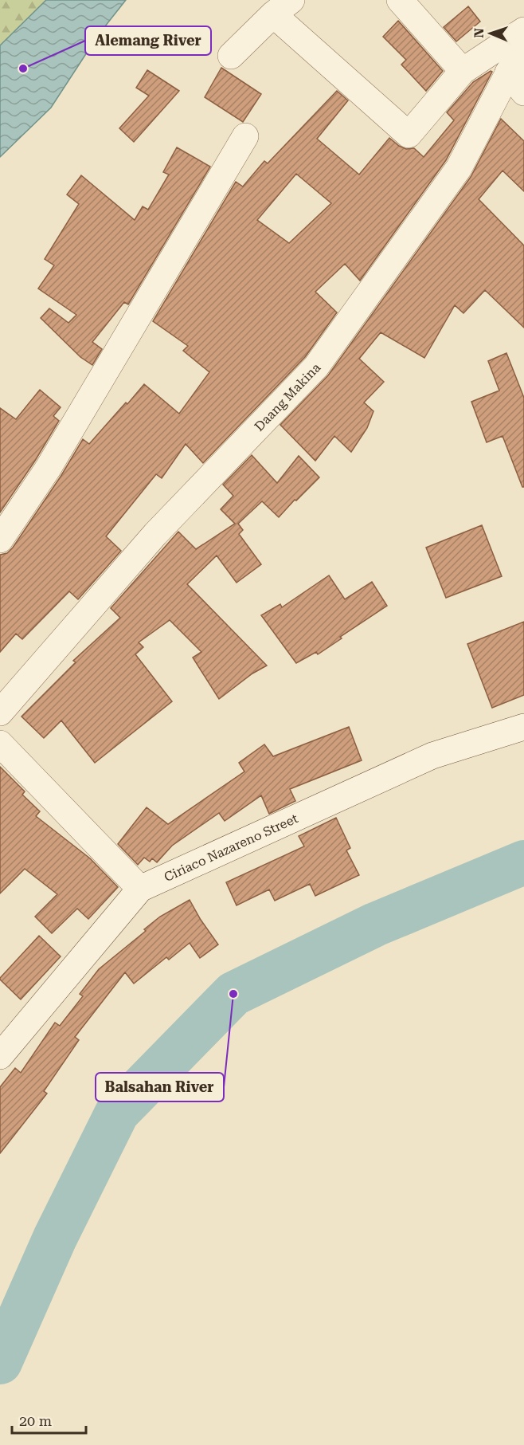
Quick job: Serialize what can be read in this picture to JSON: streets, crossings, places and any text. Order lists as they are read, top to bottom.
{
  "streets": {
    "street": ["Daang Makina", "Ciriaco Nazareno Street"]
  },
  "places": ["Alemang River", "Balsahan River"],
  "scale_bar": "20 m",
  "north": "left"
}
